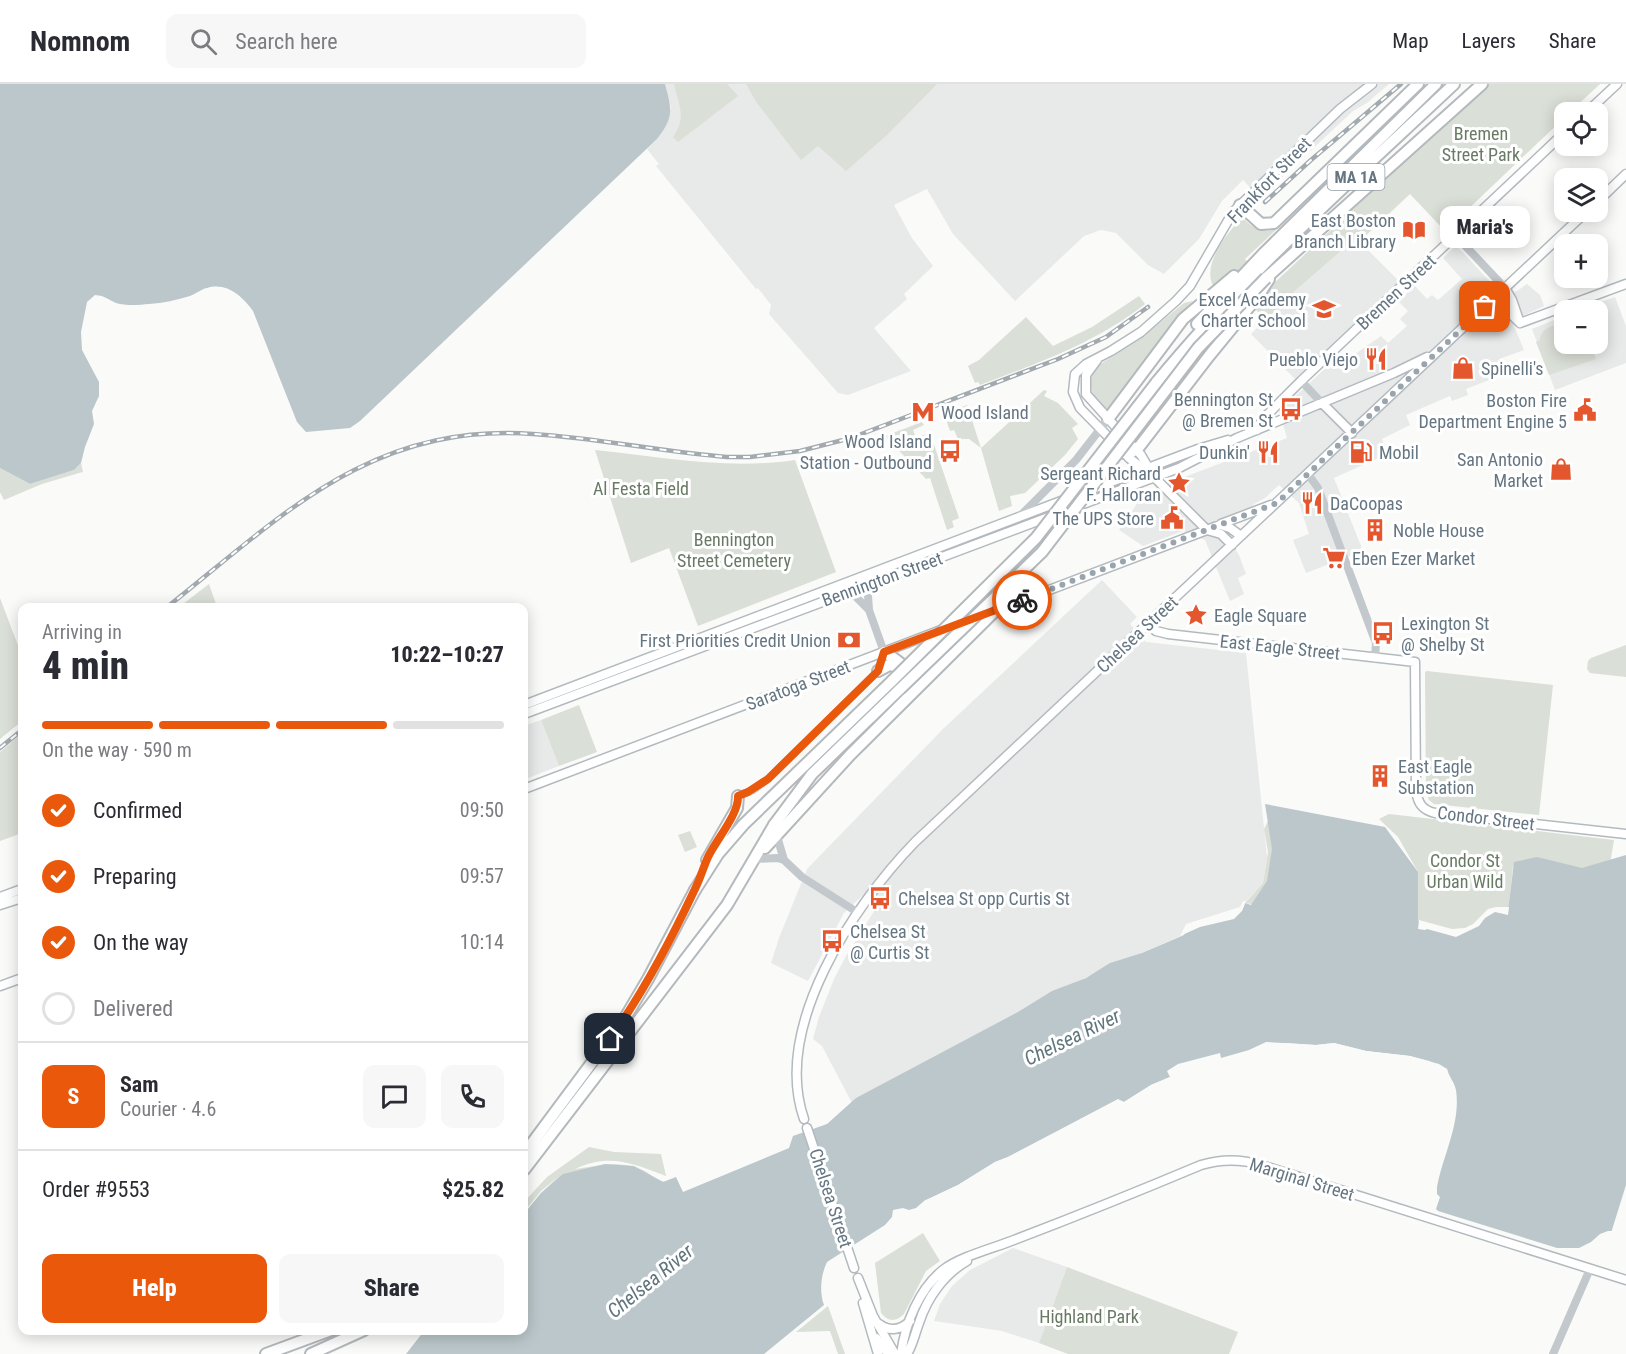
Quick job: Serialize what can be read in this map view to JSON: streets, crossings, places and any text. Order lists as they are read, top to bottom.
{
  "streets": {
    "highway": ["MA 1A"],
    "main road": [
      "Frankfort Street",
      "Bremen Street",
      "Bennington Street",
      "Chelsea Street",
      "East Eagle Street",
      "Saratoga Street",
      "Condor Street",
      "Marginal Street"
    ]
  },
  "crossings": [
    ["Frankfort Street", "Bennington Street"],
    ["Bremen Street", "Bennington Street"],
    ["Bennington Street", "Chelsea Street"],
    ["Chelsea Street", "East Eagle Street"],
    ["Chelsea Street", "Saratoga Street"],
    ["East Eagle Street", "Condor Street"]
  ],
  "water": ["Chelsea River"],
  "parks": [
    "Bremen Street Park",
    "Al Festa Field",
    "Bennington Street Cemetery",
    "Condor St Urban Wild",
    "Highland Park"
  ],
  "places": {
    "library": ["East Boston Branch Library"],
    "other": ["Maria's"],
    "school or university": ["Excel Academy Charter School"],
    "restaurant": ["Pueblo Viejo", "Dunkin'", "DaCoopas"],
    "shop": ["Spinelli's", "San Antonio Market"],
    "bus stop": [
      "Bennington St @ Bremen St",
      "Wood Island Station - Outbound",
      "Lexington St @ Shelby St",
      "Chelsea St opp Curtis St",
      "Chelsea St @ Curtis St"
    ],
    "public building": ["Boston Fire Department Engine 5", "The UPS Store"],
    "metro station": ["Wood Island"],
    "fuel station": ["Mobil"],
    "place": ["Sergeant Richard F. Halloran", "Eagle Square"],
    "building": ["Noble House", "East Eagle Substation"],
    "supermarket": ["Eben Ezer Market"],
    "bank": ["First Priorities Credit Union"]
  },
  "page": {
    "header": "Nomnom",
    "search": "Search here",
    "nav": ["Map", "Layers", "Share"],
    "map_buttons": ["+", "−"],
    "bubble": "Maria's",
    "heading": ["4 min", "Arriving in", "10:22–10:27"],
    "panel": [
      "Sam",
      "Courier · 4.6",
      "Order #9553",
      "$25.82"
    ],
    "bar": "On the way · 590 m",
    "list": [
      ["Confirmed", "09:50"],
      ["Preparing", "09:57"],
      ["On the way", "10:14"],
      "Delivered"
    ],
    "round": "S",
    "buttons": ["Help", "Share"]
  }
}
